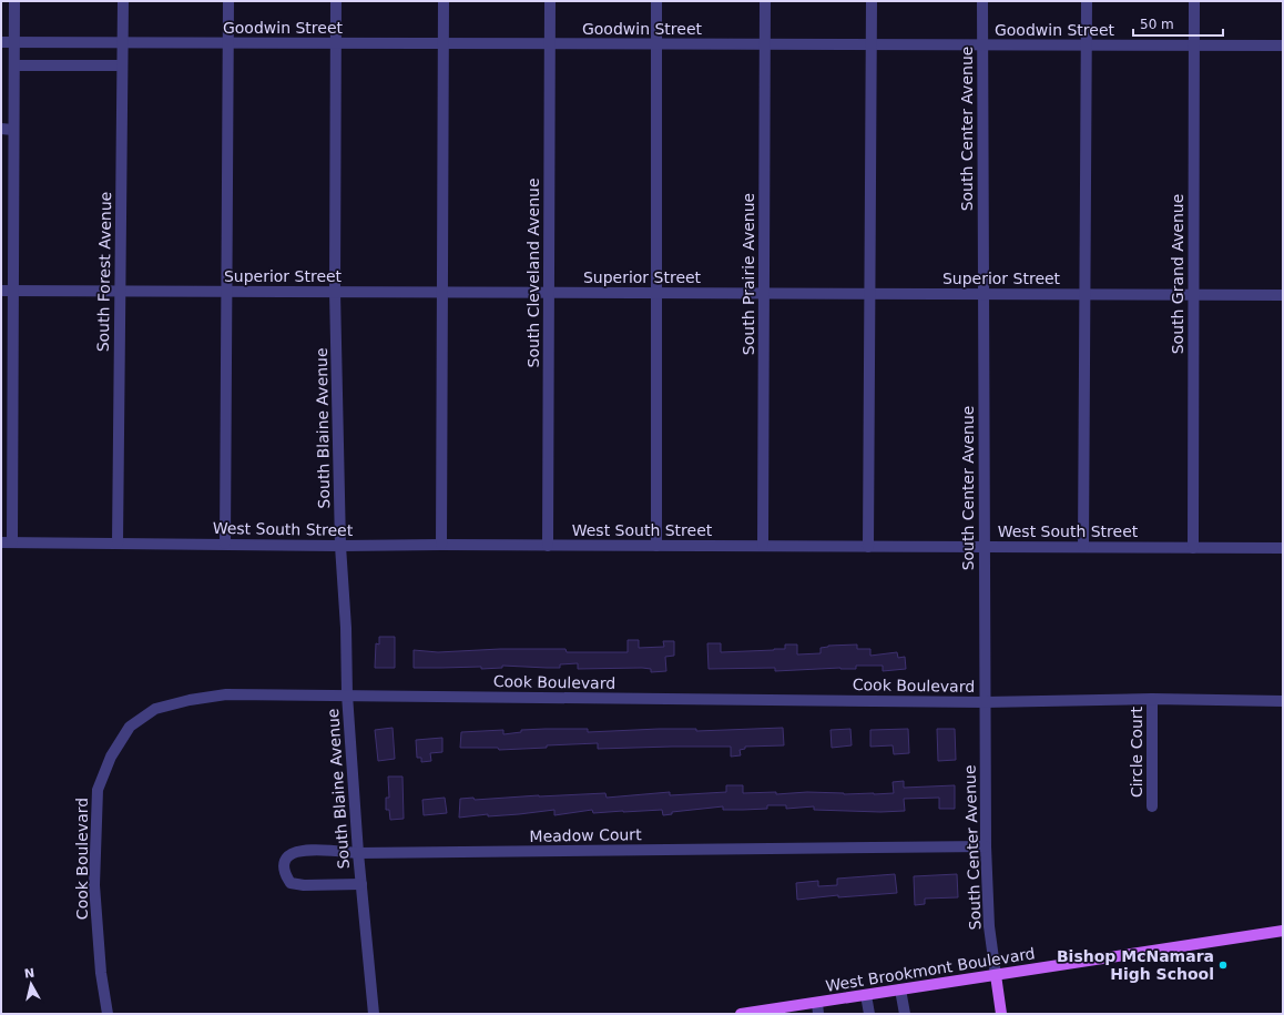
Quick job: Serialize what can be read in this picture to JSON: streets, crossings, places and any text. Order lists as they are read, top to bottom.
{
  "streets": {
    "main road": ["West Brookmont Boulevard"],
    "street": [
      "Goodwin Street",
      "South Center Avenue",
      "South Forest Avenue",
      "South Cleveland Avenue",
      "South Prairie Avenue",
      "South Grand Avenue",
      "Superior Street",
      "South Blaine Avenue",
      "West South Street",
      "Cook Boulevard",
      "Circle Court",
      "Meadow Court"
    ]
  },
  "crossings": [
    ["Goodwin Street", "South Center Avenue"],
    ["Goodwin Street", "South Forest Avenue"],
    ["Goodwin Street", "South Cleveland Avenue"],
    ["Goodwin Street", "South Prairie Avenue"],
    ["Goodwin Street", "South Grand Avenue"],
    ["Goodwin Street", "South Blaine Avenue"],
    ["South Center Avenue", "Superior Street"],
    ["South Center Avenue", "West South Street"],
    ["South Center Avenue", "Cook Boulevard"],
    ["South Center Avenue", "Meadow Court"],
    ["South Center Avenue", "West Brookmont Boulevard"],
    ["South Forest Avenue", "Superior Street"],
    ["South Forest Avenue", "West South Street"],
    ["South Cleveland Avenue", "Superior Street"],
    ["South Cleveland Avenue", "West South Street"],
    ["South Prairie Avenue", "Superior Street"],
    ["South Prairie Avenue", "West South Street"],
    ["South Grand Avenue", "Superior Street"],
    ["South Grand Avenue", "West South Street"],
    ["Superior Street", "South Blaine Avenue"],
    ["South Blaine Avenue", "West South Street"],
    ["South Blaine Avenue", "Cook Boulevard"],
    ["South Blaine Avenue", "Meadow Court"],
    ["Cook Boulevard", "Circle Court"]
  ],
  "places": ["Bishop McNamara High School"],
  "scale_bar": "50 m",
  "north": "top"
}
